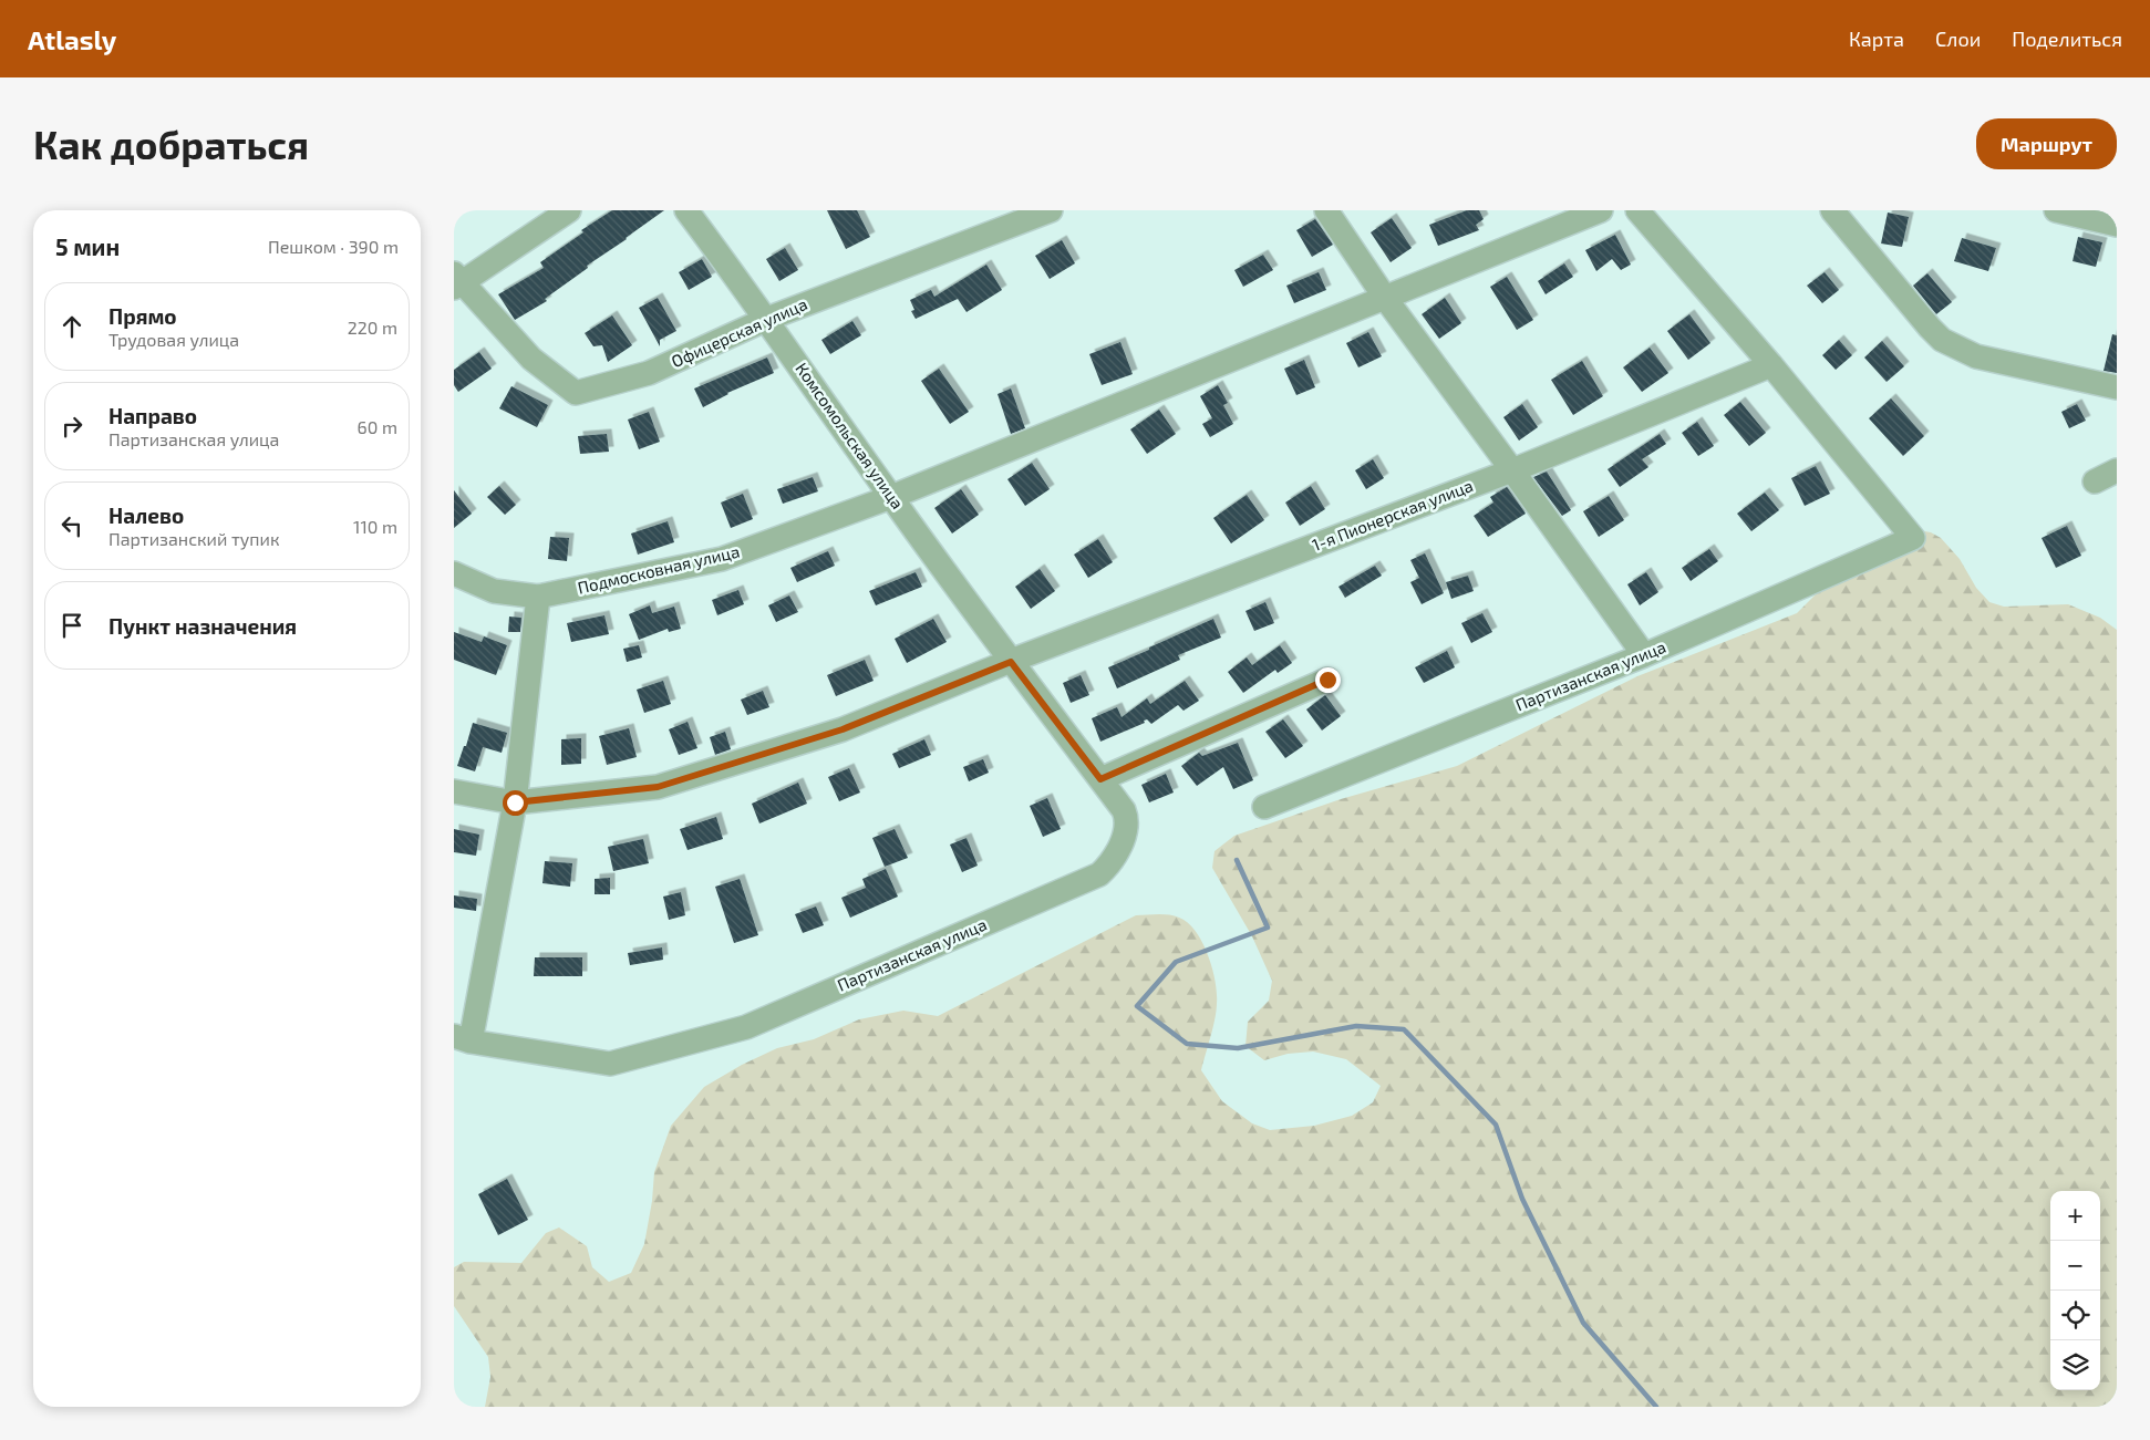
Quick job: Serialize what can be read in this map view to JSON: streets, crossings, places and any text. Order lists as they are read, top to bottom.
{
  "streets": {
    "street": [
      "Офицерская улица",
      "Комсомольская улица",
      "1-я Пионерская улица",
      "Подмосковная улица",
      "Партизанская улица"
    ]
  },
  "crossings": [
    ["Офицерская улица", "Комсомольская улица"],
    ["Комсомольская улица", "1-я Пионерская улица"],
    ["Комсомольская улица", "Подмосковная улица"],
    ["Комсомольская улица", "Партизанская улица"],
    ["1-я Пионерская улица", "Партизанская улица"]
  ],
  "page": {
    "header": "Atlasly",
    "nav": ["Карта", "Слои", "Поделиться"],
    "buttons": "Маршрут",
    "title": "Как добраться",
    "heading": ["5 мин", "Пешком · 390 m"],
    "list": [
      ["Прямо", "Трудовая улица", "220 m"],
      ["Направо", "Партизанская улица", "60 m"],
      ["Налево", "Партизанский тупик", "110 m"],
      "Пункт назначения"
    ],
    "map_buttons": ["+", "−"]
  }
}
